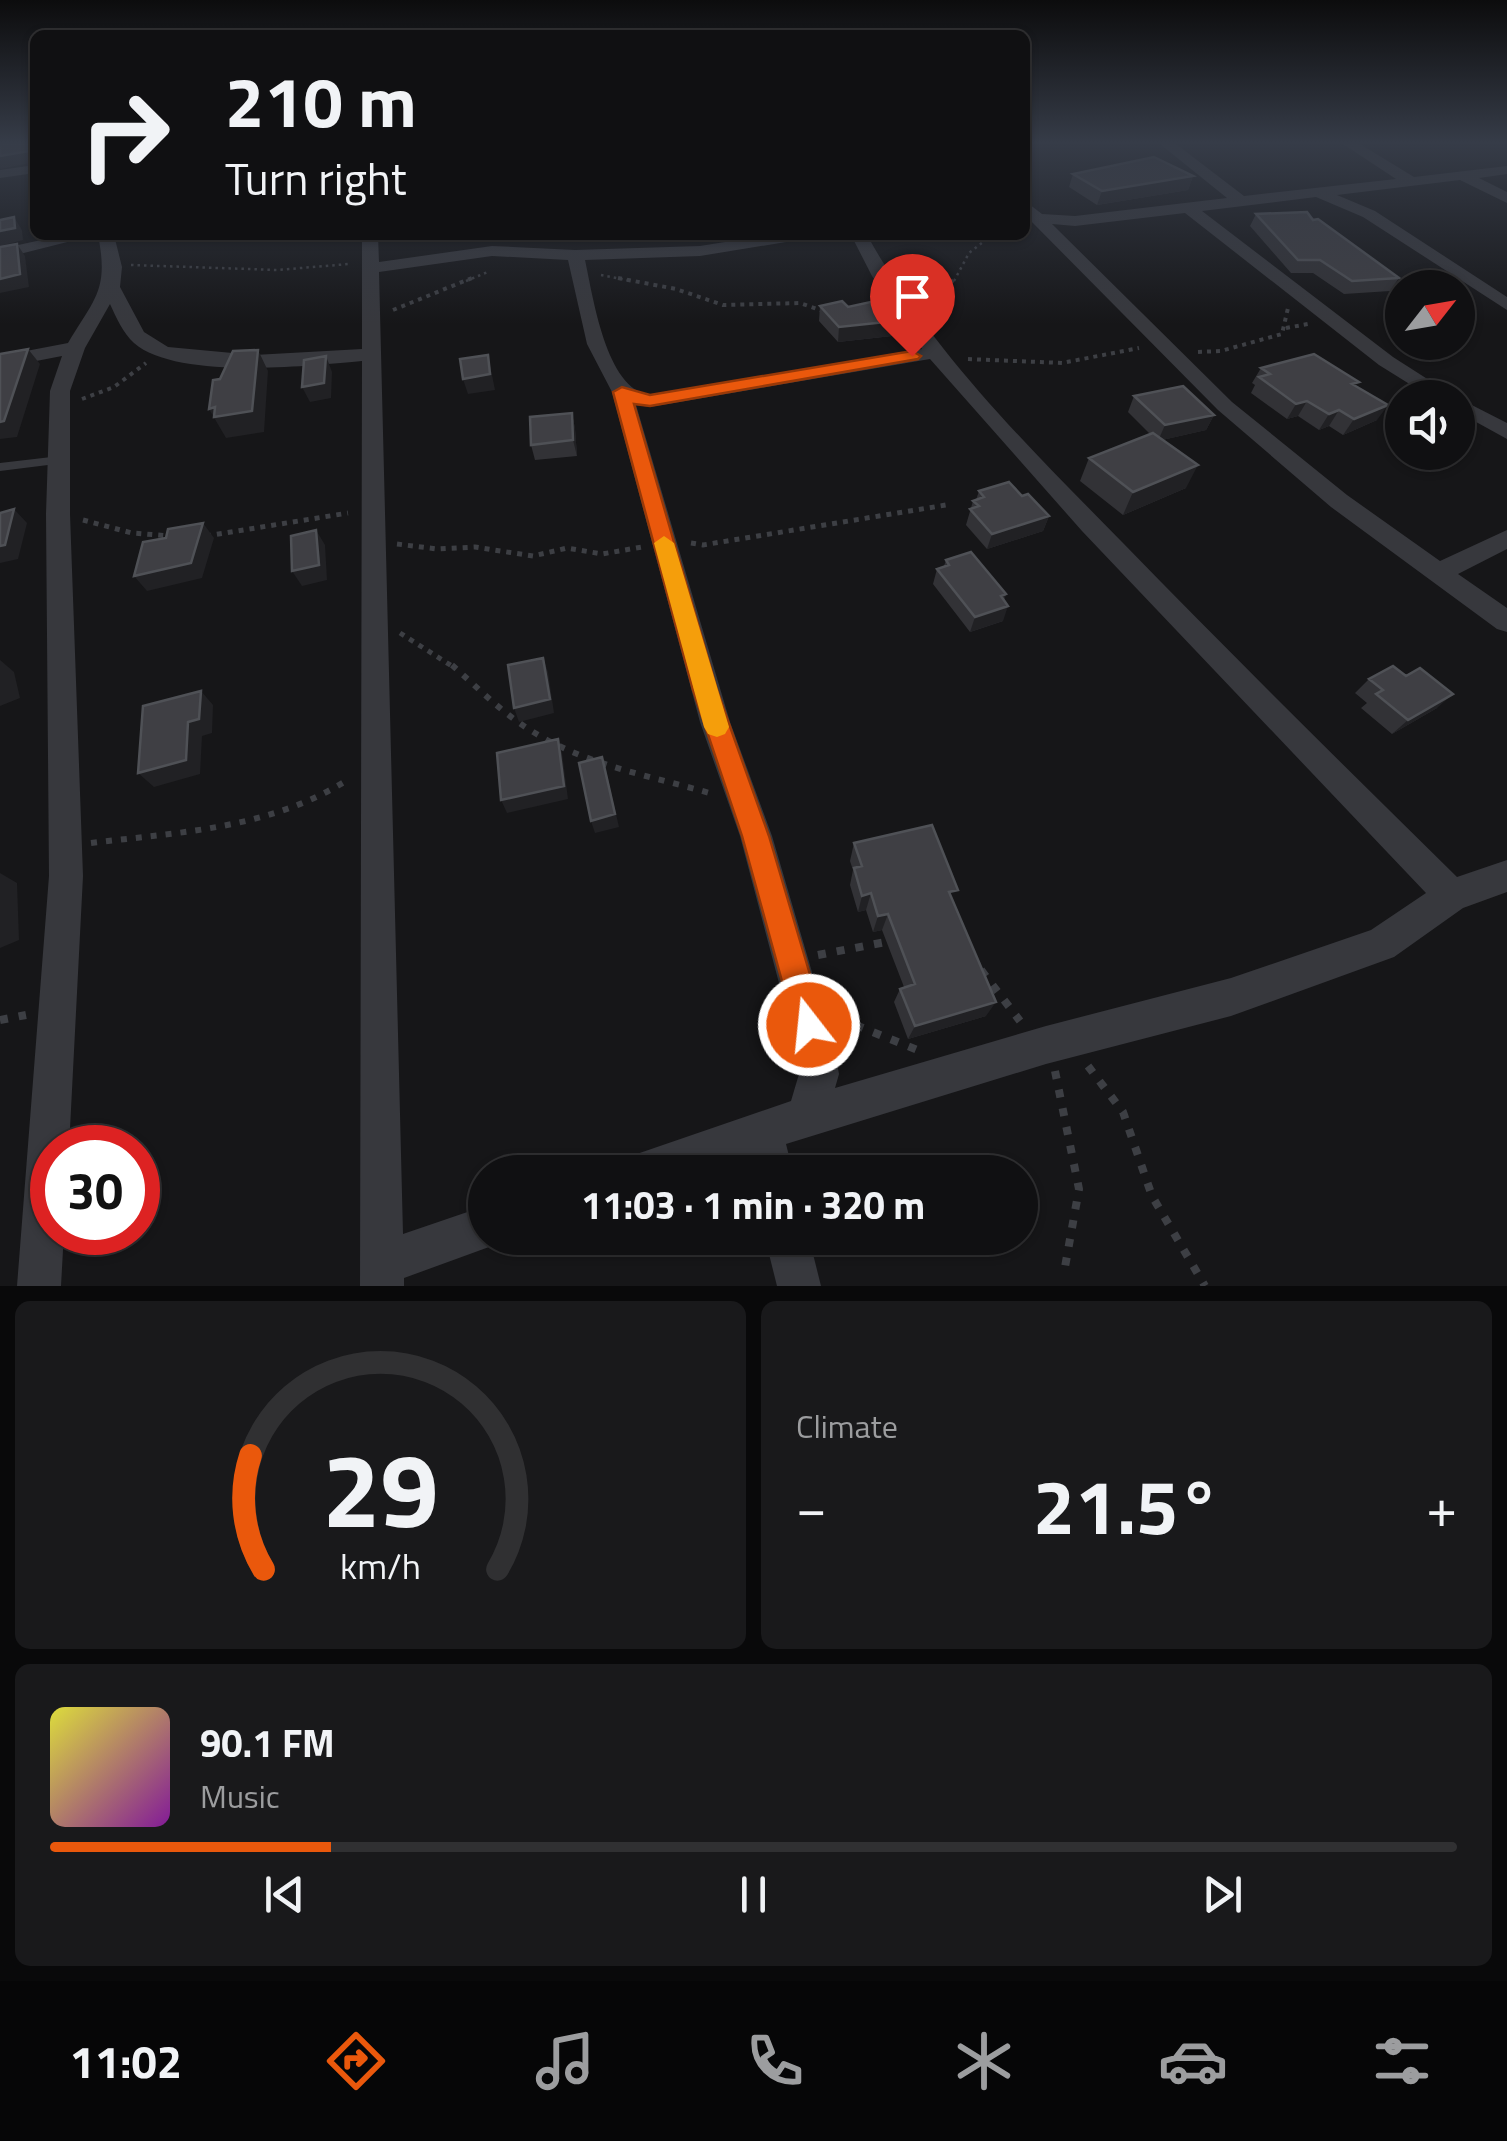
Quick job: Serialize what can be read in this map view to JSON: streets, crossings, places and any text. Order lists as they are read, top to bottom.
{
  "north": "top right",
  "page": {
    "turn": ["210 m", "Turn right"],
    "limit": "30",
    "trip": "11:03 · 1 min · 320 m",
    "tile": "Climate",
    "heat": ["−", "21.5°", "+"],
    "song": ["90.1 FM", "Music"],
    "tabs": "11:02",
    "gauge": ["29", "km/h"]
  }
}
